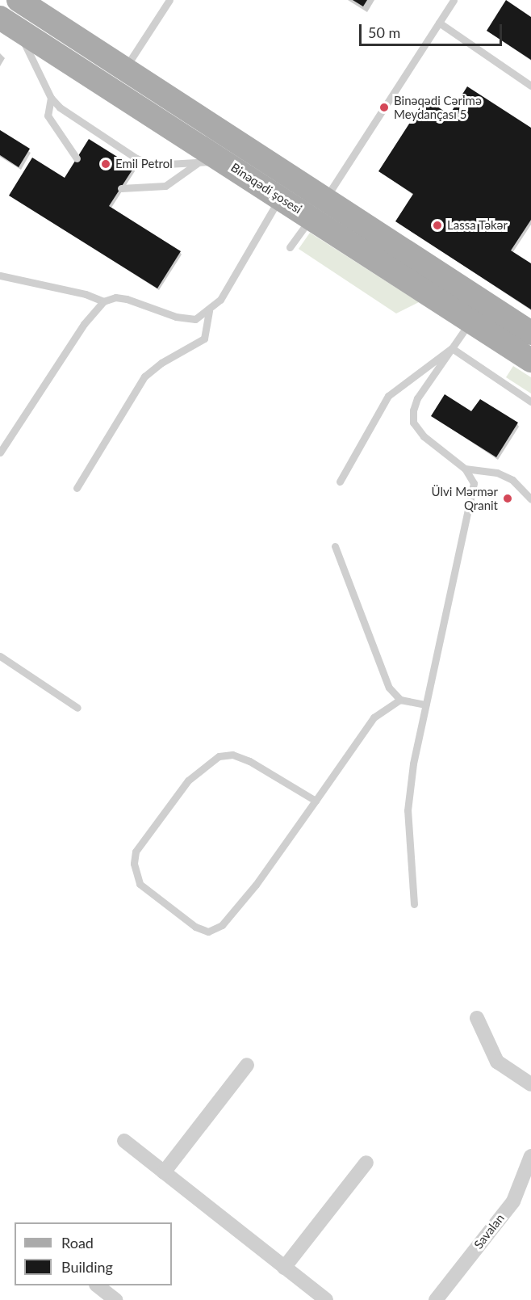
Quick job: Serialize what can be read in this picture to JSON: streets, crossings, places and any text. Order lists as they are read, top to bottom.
{
  "streets": {
    "main road": ["Binəqədi şosesi"],
    "street": ["Savalan"]
  },
  "places": [
    "Binəqədi Cərimə Meydançası 5",
    "Emil Petrol",
    "Lassa Təkər",
    "Ülvi Mərmər Qranit"
  ],
  "legend": ["Road", "Building"],
  "scale_bar": "50 m"
}
